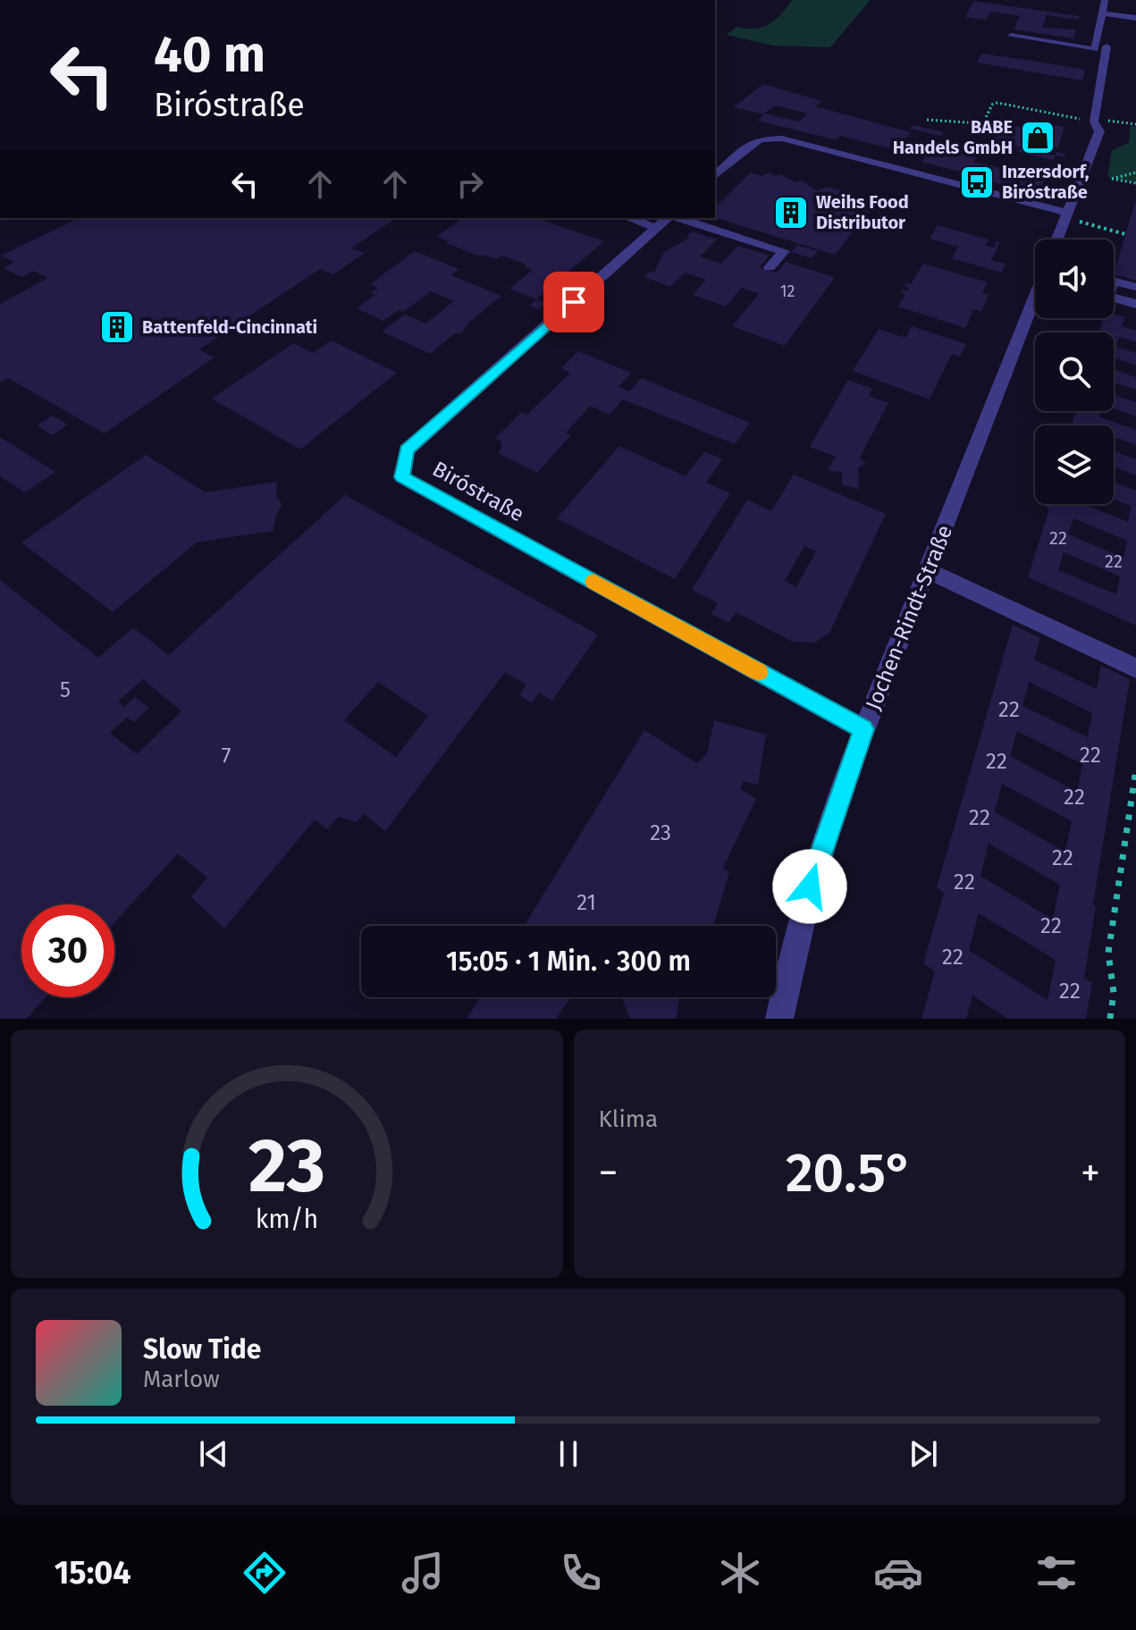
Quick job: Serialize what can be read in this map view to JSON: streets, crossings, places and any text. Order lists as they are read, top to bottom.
{
  "streets": {
    "street": ["Biróstraße", "Jochen-Rindt-Straße"]
  },
  "crossings": [
    ["Biróstraße", "Jochen-Rindt-Straße"]
  ],
  "places": {
    "shop": ["BABE Handels GmbH"],
    "bus stop": ["Inzersdorf, Biróstraße"],
    "building": ["Weihs Food Distributor", "Battenfeld-Cincinnati"]
  },
  "house_numbers": [
    "12",
    "22",
    "22",
    "5",
    "22",
    "22",
    "7",
    "22",
    "22",
    "22",
    "23",
    "22",
    "22",
    "21",
    "22",
    "22",
    "22"
  ],
  "page": {
    "turn": ["40 m", "Biróstraße"],
    "limit": "30",
    "trip": "15:05 · 1 Min. · 300 m",
    "tile": "Klima",
    "heat": ["−", "20.5°", "+"],
    "song": ["Slow Tide", "Marlow"],
    "tabs": "15:04",
    "gauge": ["23", "km/h"]
  }
}
